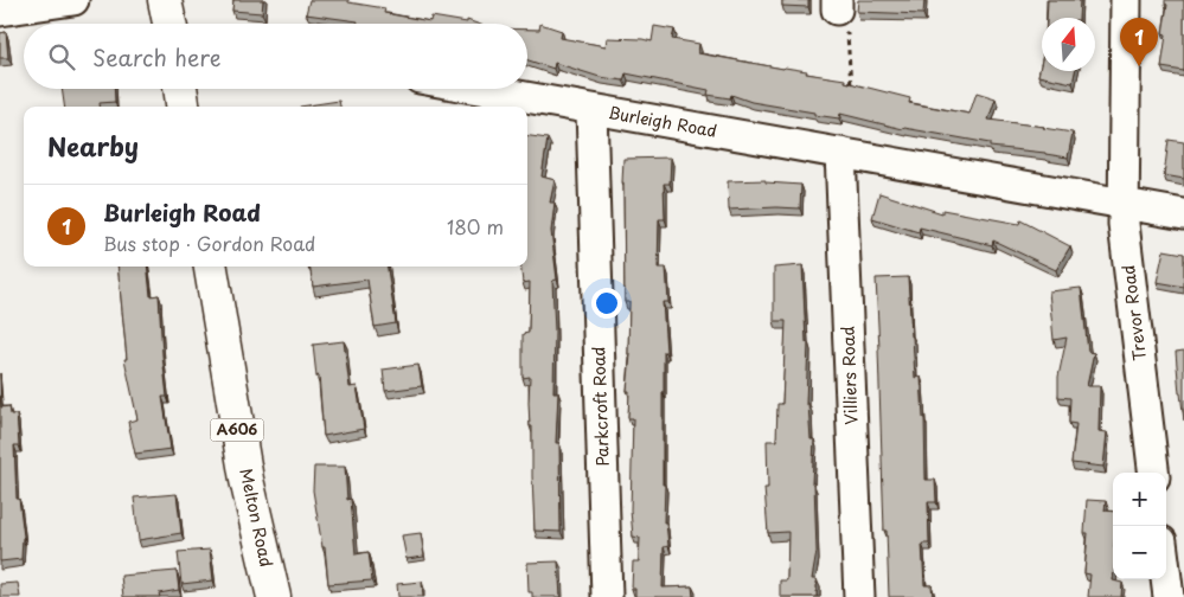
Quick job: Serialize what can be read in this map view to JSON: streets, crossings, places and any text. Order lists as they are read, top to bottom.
{
  "streets": {
    "main road": ["A606", "Melton Road"],
    "street": [
      "Burleigh Road",
      "Trevor Road",
      "Villiers Road",
      "Parkcroft Road"
    ]
  },
  "crossings": [
    ["Burleigh Road", "Trevor Road"],
    ["Burleigh Road", "Villiers Road"],
    ["Burleigh Road", "Parkcroft Road"]
  ],
  "north": "top",
  "page": {
    "pins": "1",
    "search": "Search here",
    "heading": "Nearby",
    "list": [
      {
        "mark": "1",
        "name": "Burleigh Road",
        "note": "Bus stop · Gordon Road",
        "value": "180 m"
      }
    ],
    "map_buttons": ["+", "−"]
  }
}
